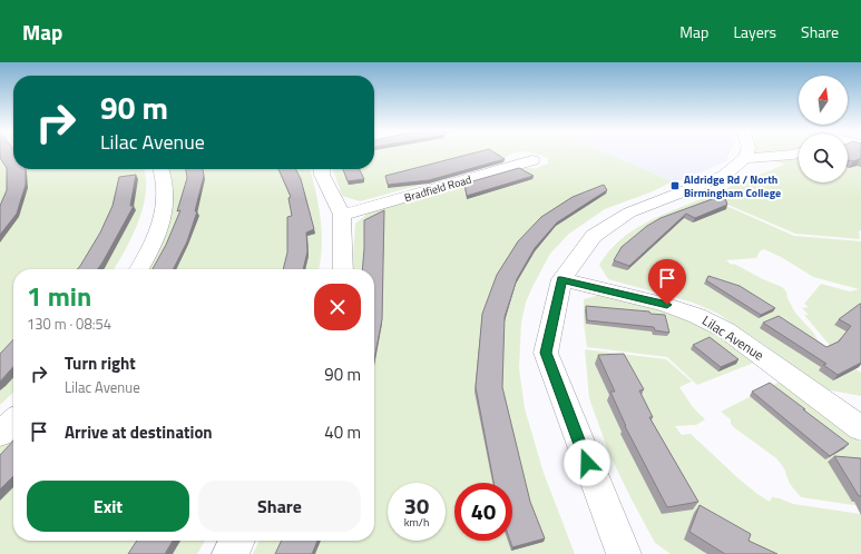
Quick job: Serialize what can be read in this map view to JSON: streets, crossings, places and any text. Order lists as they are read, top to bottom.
{
  "streets": {
    "street": ["Bradfield Road", "Lilac Avenue"]
  },
  "places": {
    "transit": ["Aldridge Rd / North Birmingham College"]
  },
  "north": "top",
  "page": {
    "header": "Map",
    "nav": ["Map", "Layers", "Share"],
    "turn": ["90 m", "Lilac Avenue"],
    "heading": ["1 min", "130 m · 08:54"],
    "list": [
      {
        "name": "Turn right",
        "note": "Lilac Avenue",
        "value": "90 m"
      },
      {
        "name": "Arrive at destination",
        "value": "40 m"
      }
    ],
    "buttons": ["Exit", "Share"],
    "speed": "30 km/h",
    "limit": "40"
  }
}
